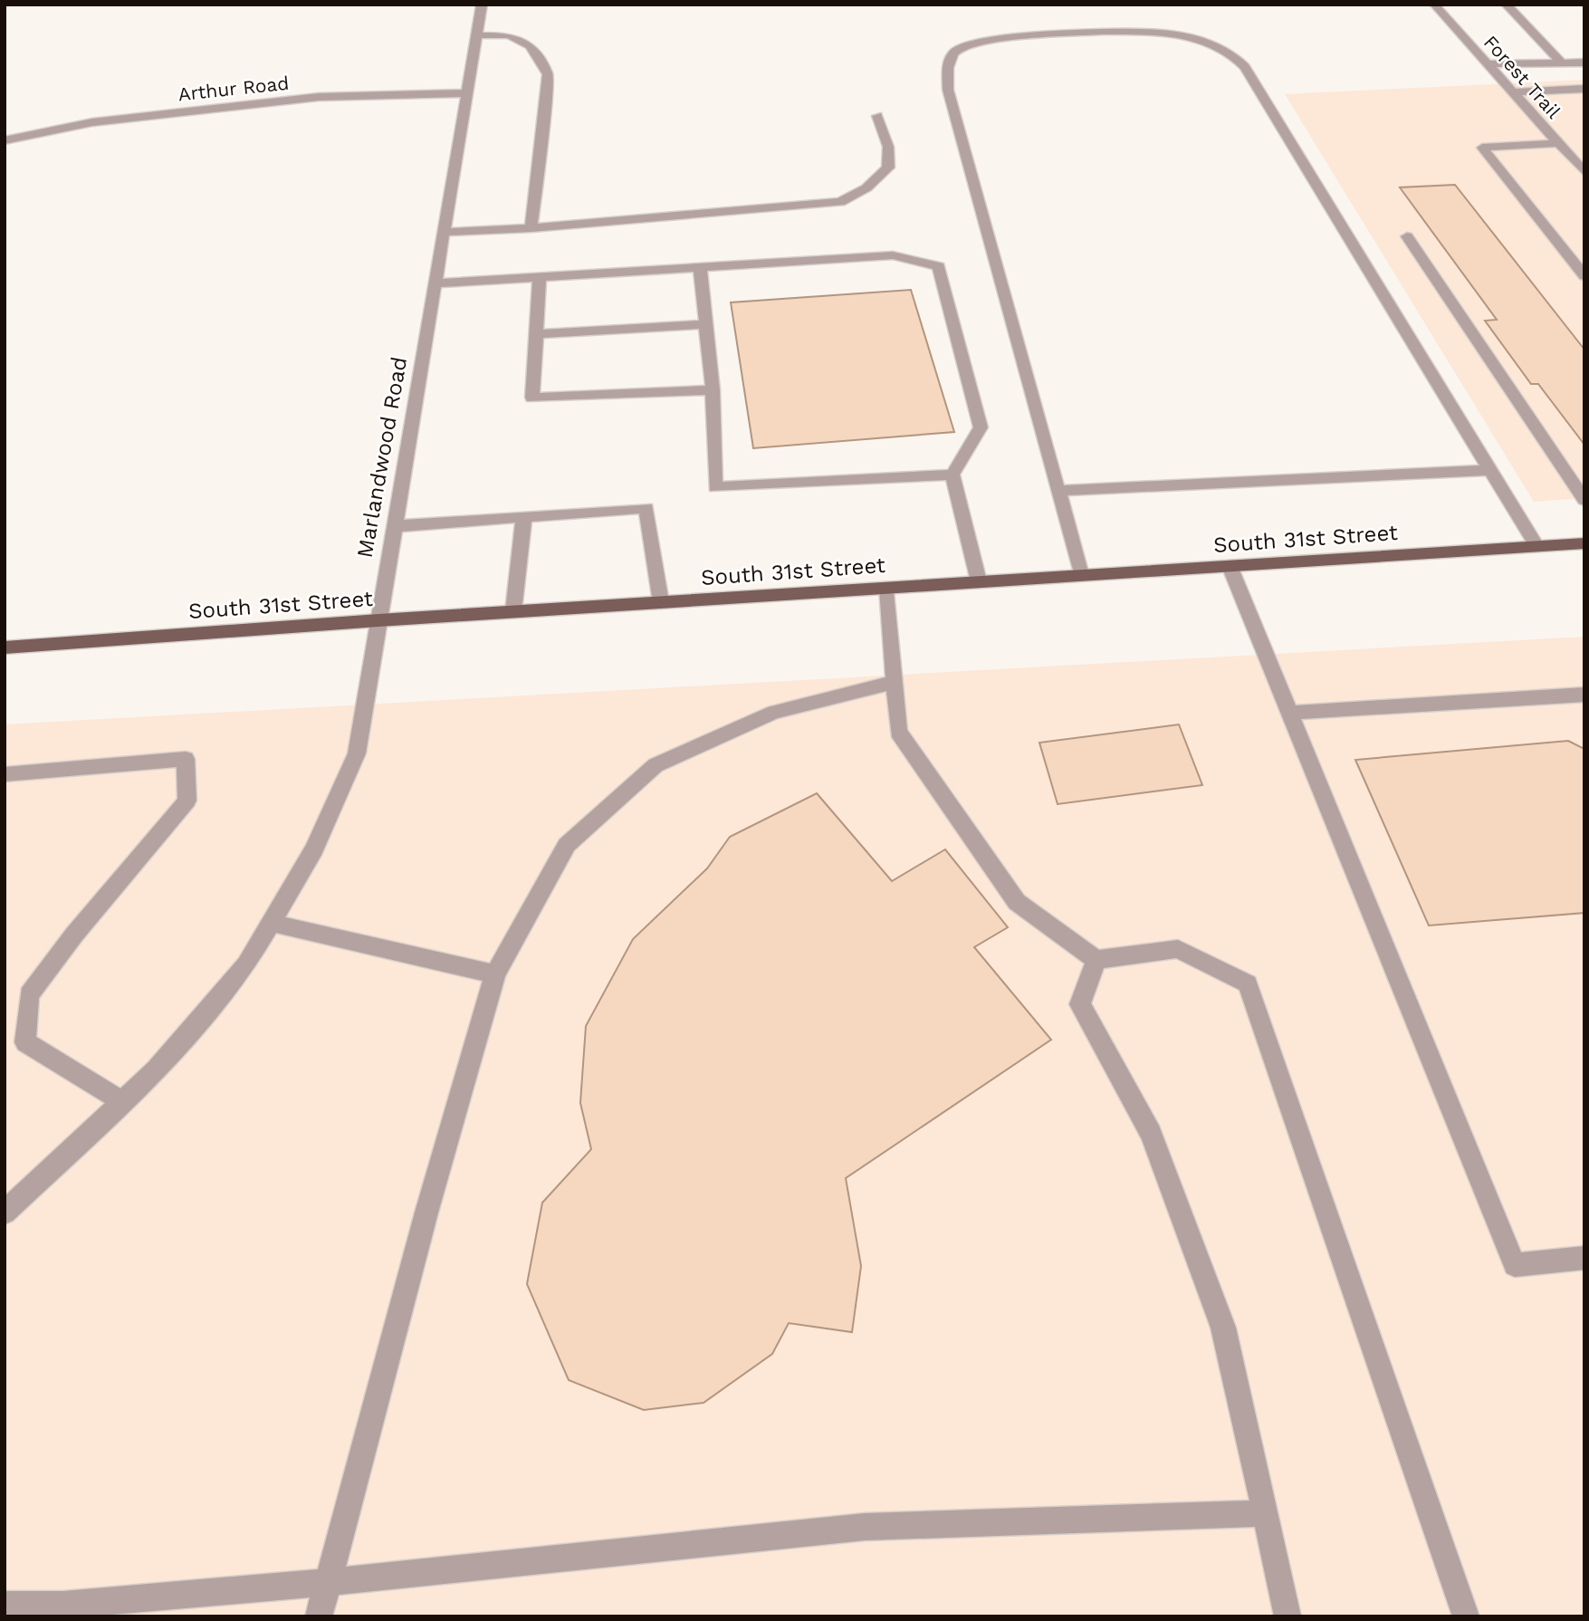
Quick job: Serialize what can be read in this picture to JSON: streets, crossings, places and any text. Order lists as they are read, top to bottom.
{
  "streets": {
    "main road": ["South 31st Street"],
    "street": ["Forest Trail", "Arthur Road", "Marlandwood Road"]
  },
  "crossings": [
    ["Arthur Road", "Marlandwood Road"],
    ["Marlandwood Road", "South 31st Street"]
  ]
}
